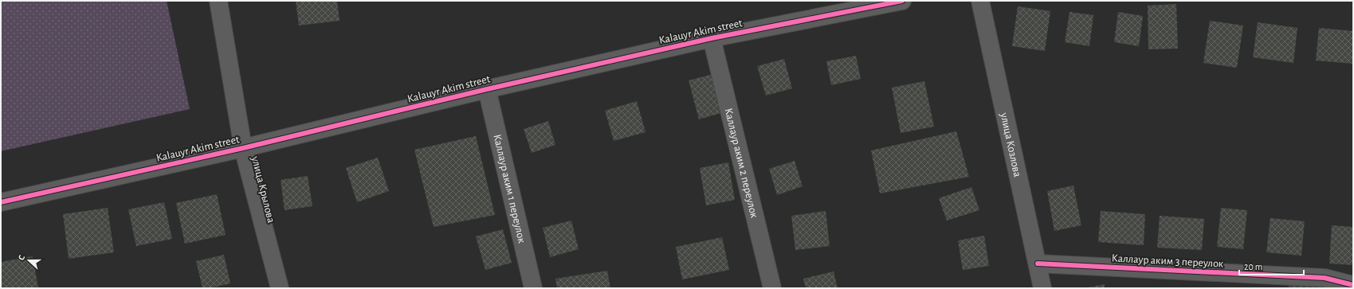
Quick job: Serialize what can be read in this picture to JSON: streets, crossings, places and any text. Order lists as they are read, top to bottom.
{
  "streets": {
    "street": [
      "Kalauyr Akim street",
      "улица Козлова",
      "Каллаур аким 2 переулок",
      "Каллаур аким 1 переулок",
      "улица Крылова",
      "Каллаур аким 3 переулок"
    ]
  },
  "crossings": [
    ["Kalauyr Akim street", "Каллаур аким 2 переулок"],
    ["Kalauyr Akim street", "Каллаур аким 1 переулок"],
    ["Kalauyr Akim street", "улица Крылова"],
    ["улица Козлова", "Каллаур аким 3 переулок"]
  ],
  "scale_bar": "20 m",
  "north": "left"
}
